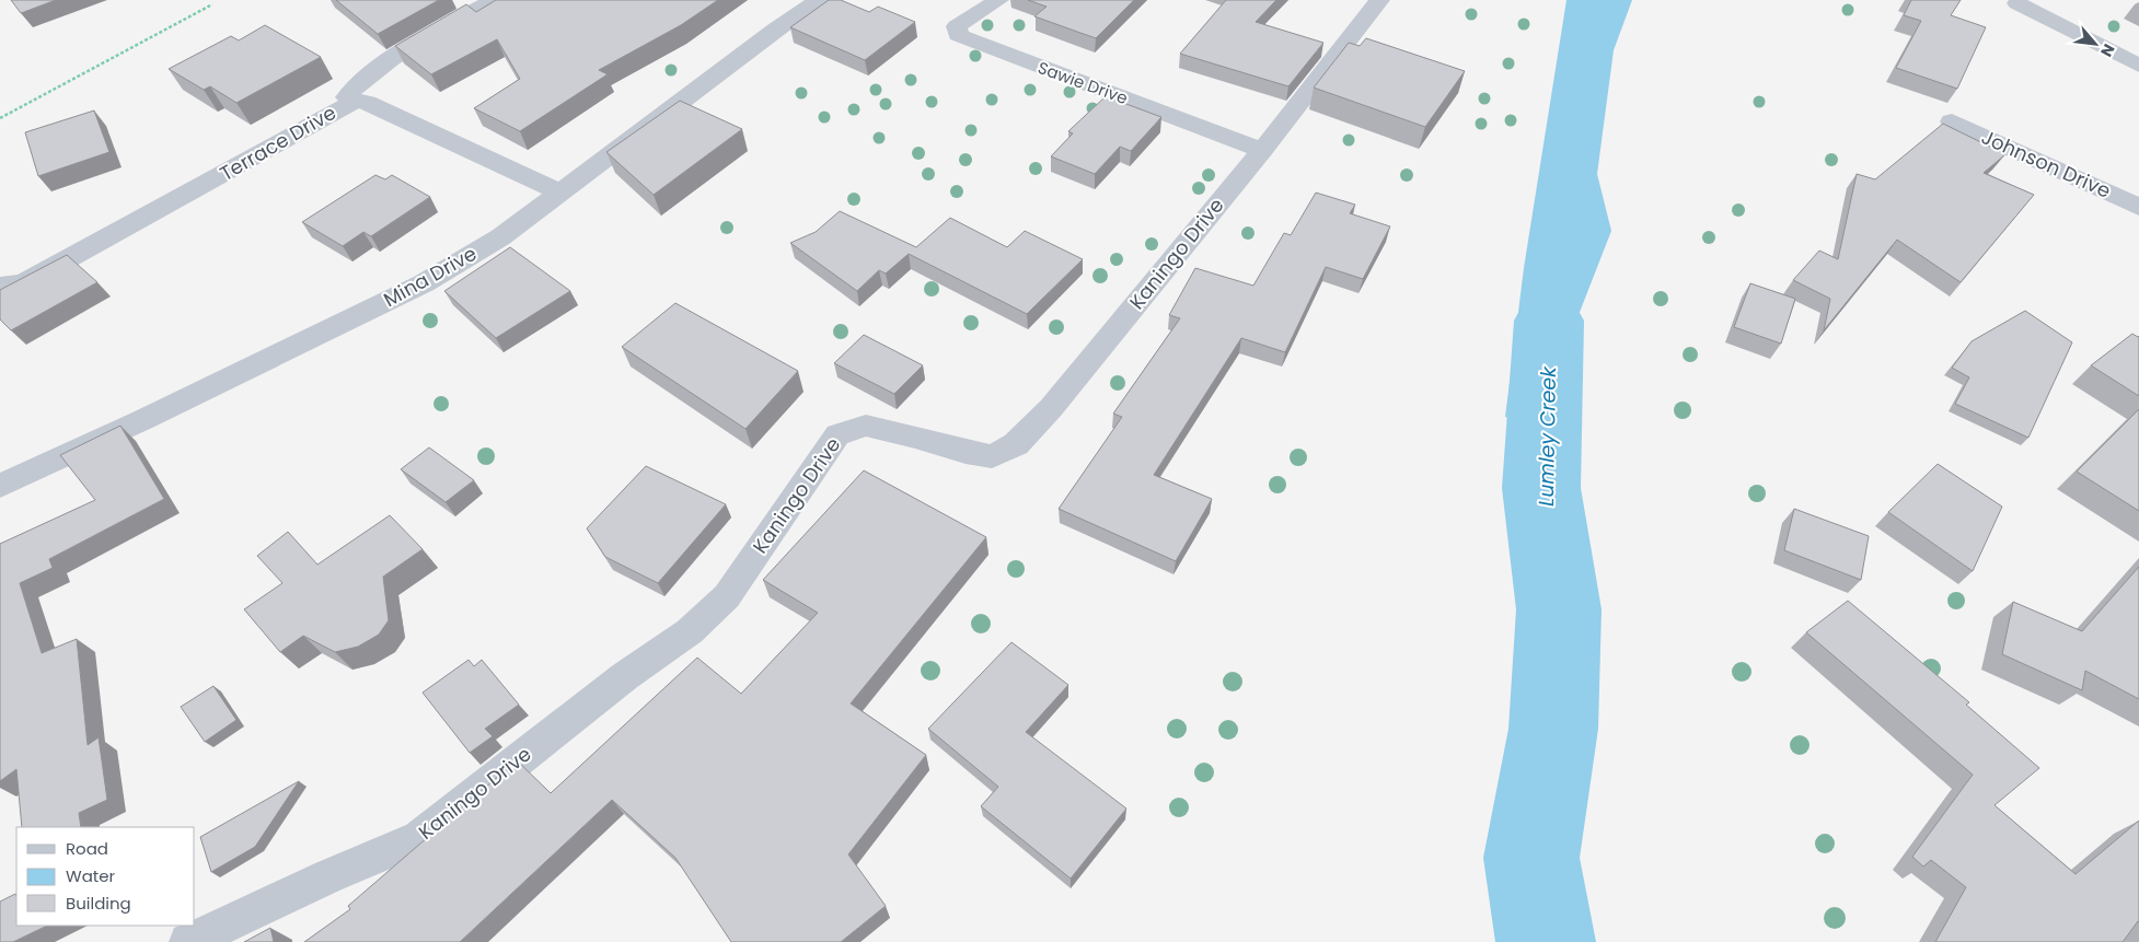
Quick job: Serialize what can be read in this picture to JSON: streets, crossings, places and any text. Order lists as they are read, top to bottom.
{
  "streets": {
    "street": [
      "Sawie Drive",
      "Terrace Drive",
      "Johnson Drive",
      "Kaningo Drive",
      "Mina Drive"
    ]
  },
  "crossings": [
    ["Sawie Drive", "Kaningo Drive"],
    ["Terrace Drive", "Mina Drive"]
  ],
  "water": ["Lumley Creek"],
  "legend": ["Road", "Water", "Building"],
  "north": "bottom right"
}
